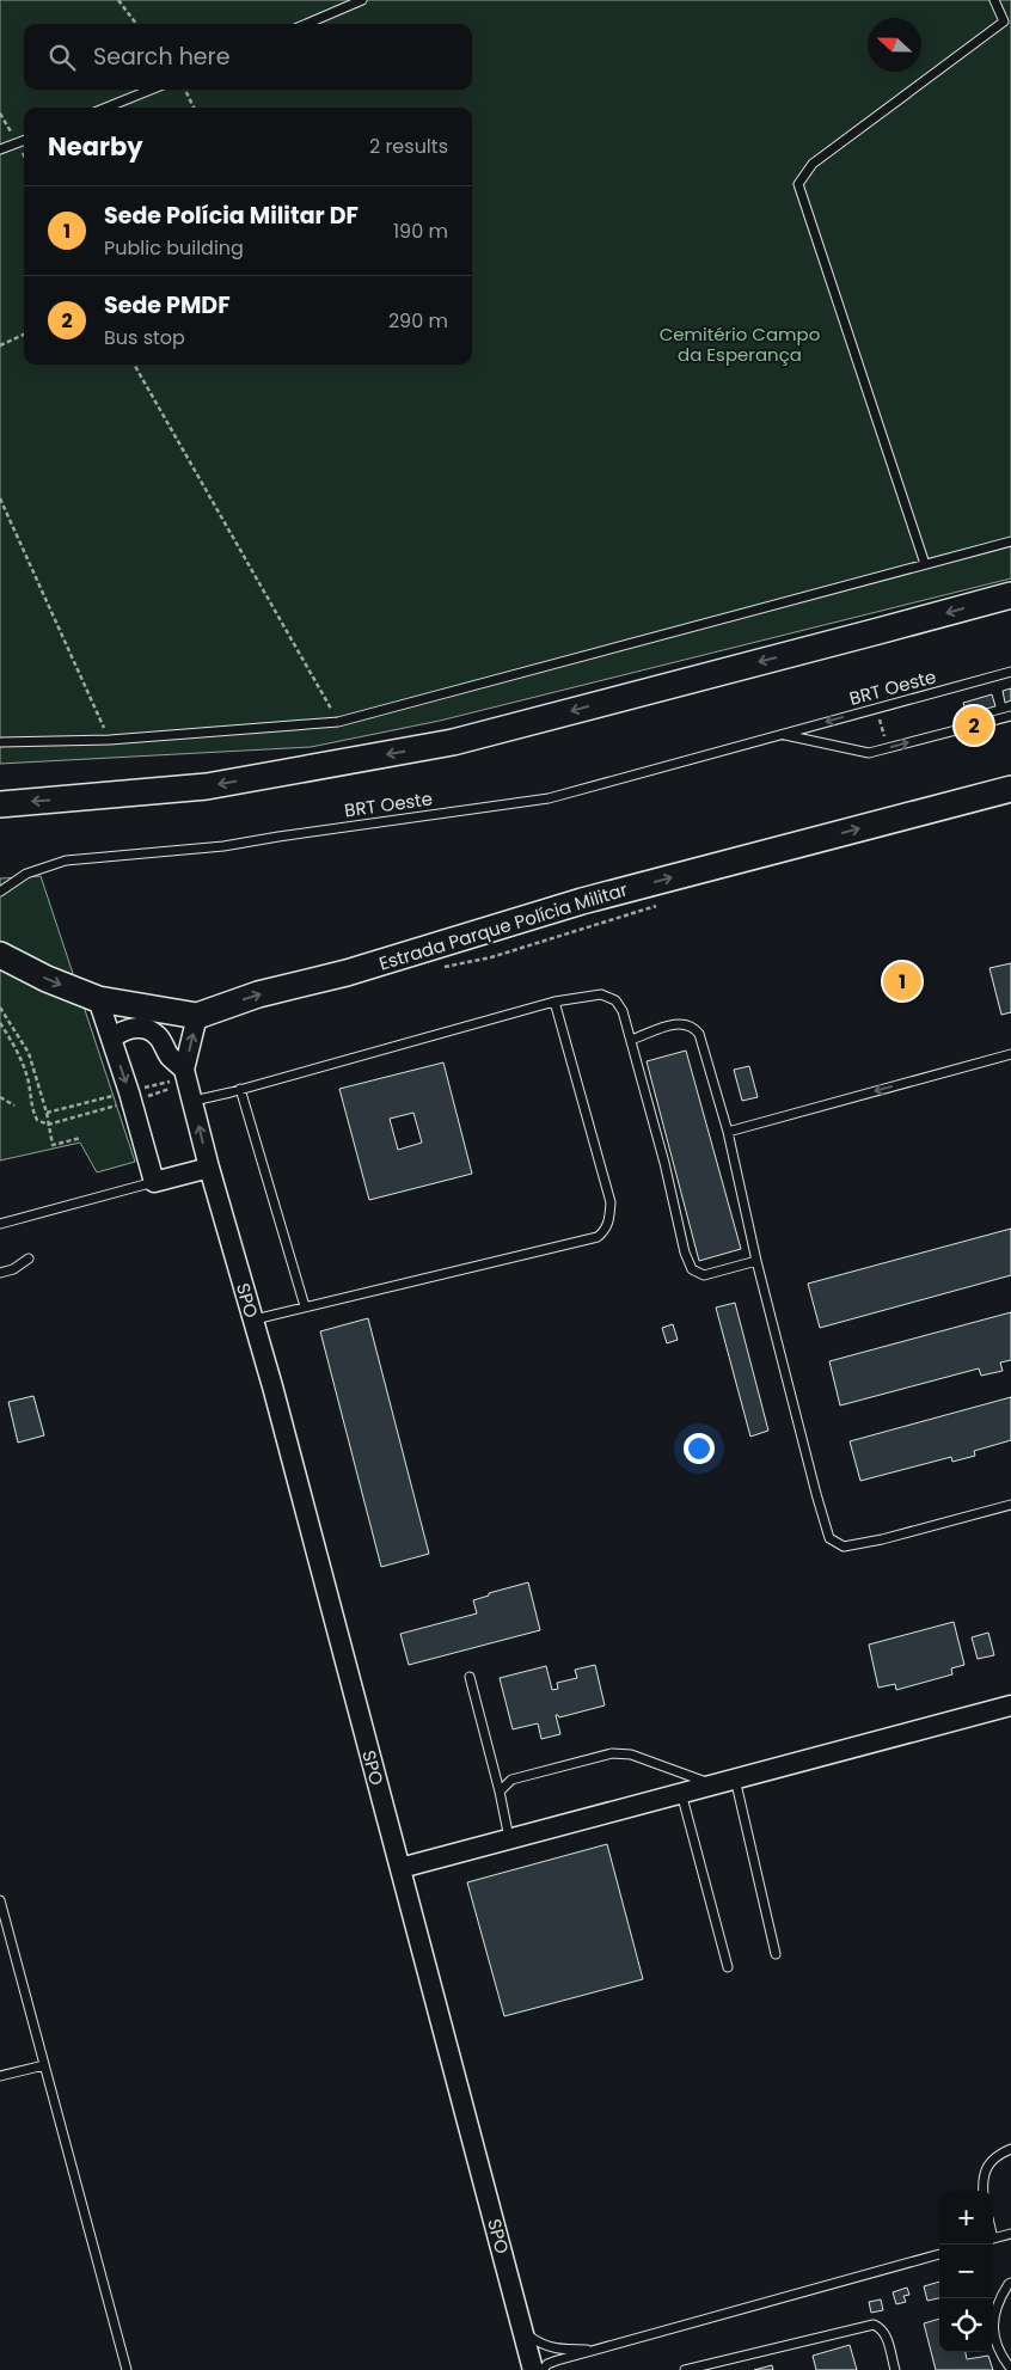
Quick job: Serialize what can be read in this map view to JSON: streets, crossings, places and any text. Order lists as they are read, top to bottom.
{
  "streets": {
    "main road": ["Estrada Parque Polícia Militar"],
    "street": ["SPO"],
    "lane": ["BRT Oeste"]
  },
  "parks": ["Cemitério Campo da Esperança"],
  "north": "left",
  "page": {
    "search": "Search here",
    "heading": ["Nearby", "2 results"],
    "list": [
      {
        "mark": "1",
        "name": "Sede Polícia Militar DF",
        "note": "Public building",
        "value": "190 m"
      },
      {
        "mark": "2",
        "name": "Sede PMDF",
        "note": "Bus stop",
        "value": "290 m"
      }
    ],
    "pins": ["2", "1"],
    "map_buttons": ["+", "−"]
  }
}
